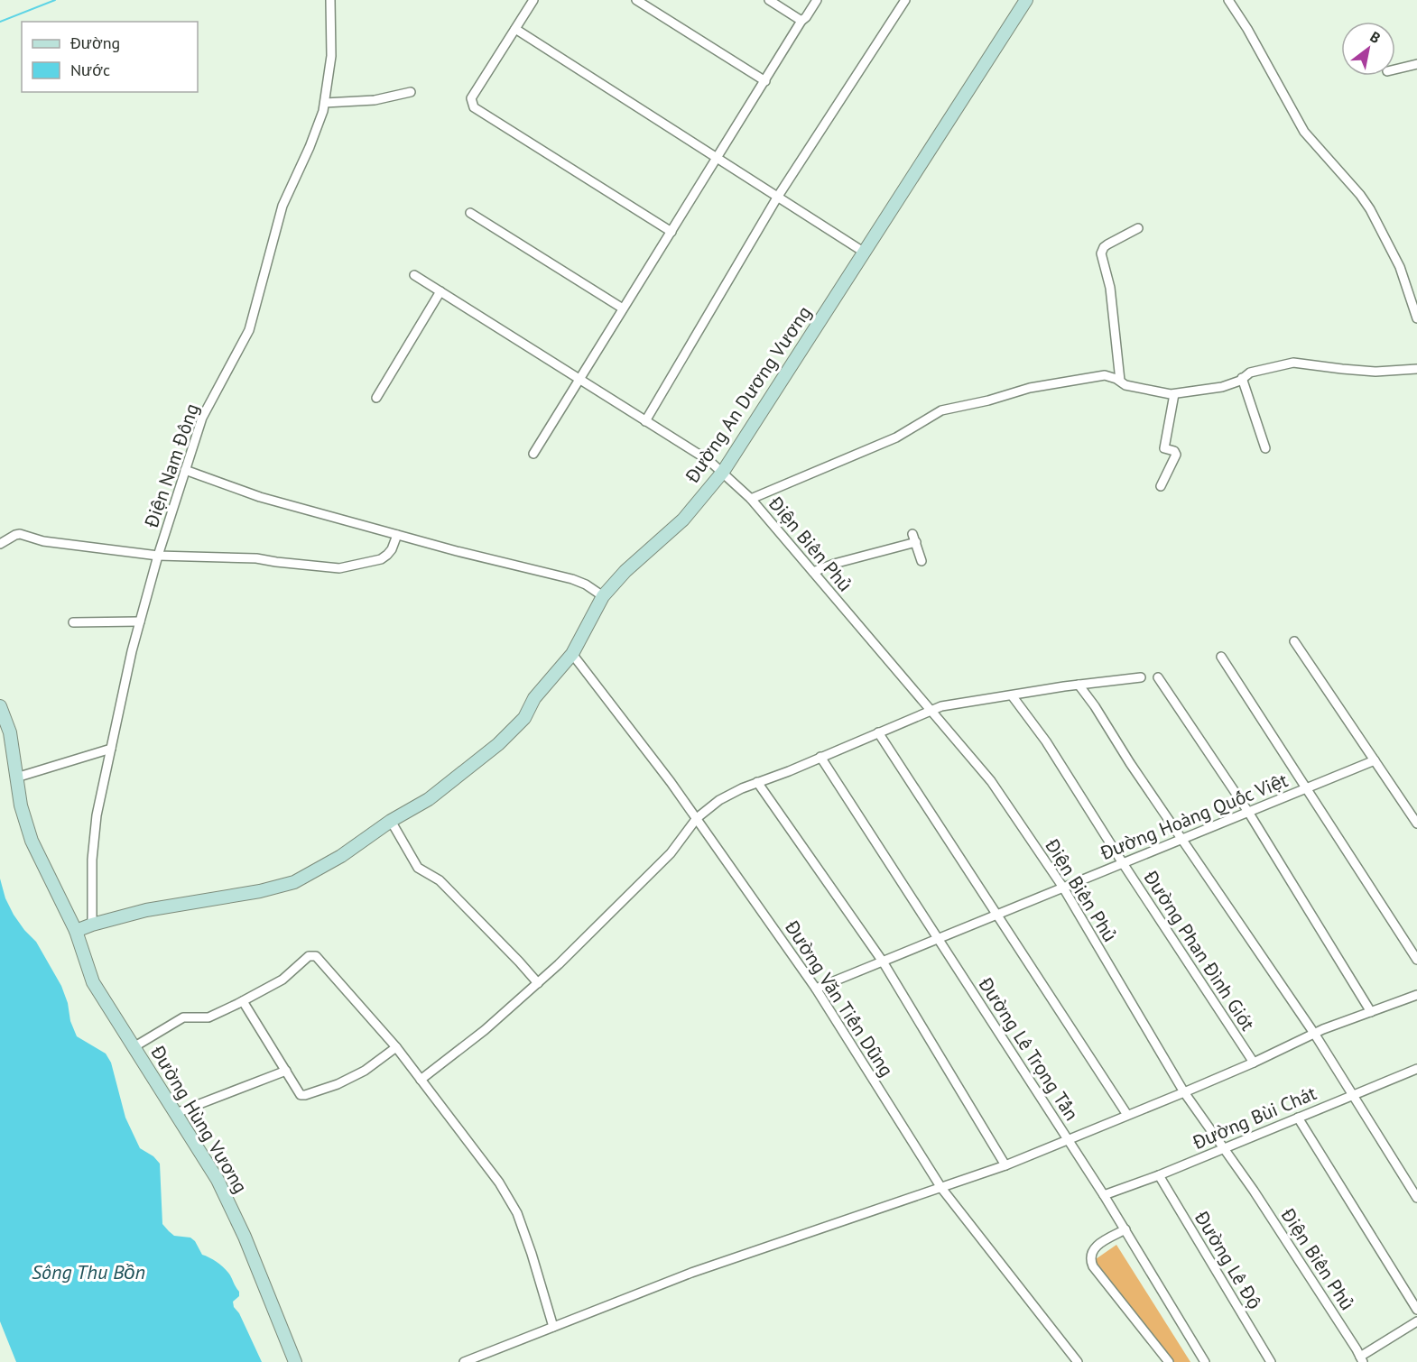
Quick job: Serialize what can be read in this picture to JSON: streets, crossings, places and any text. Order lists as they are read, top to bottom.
{
  "streets": {
    "main road": ["Đường An Dương Vương", "Đường Hùng Vương"],
    "street": [
      "Điện Nam Đông",
      "Điện Biên Phủ",
      "Đường Hoàng Quốc Việt",
      "Đường Phan Đình Giót",
      "Đường Văn Tiến Dũng",
      "Đường Lê Trọng Tấn",
      "Đường Bùi Chát",
      "Đường Lê Độ"
    ]
  },
  "crossings": [
    ["Đường An Dương Vương", "Điện Nam Đông"],
    ["Đường An Dương Vương", "Điện Biên Phủ"],
    ["Đường An Dương Vương", "Đường Văn Tiến Dũng"],
    ["Đường An Dương Vương", "Đường Hùng Vương"],
    ["Điện Biên Phủ", "Đường Hoàng Quốc Việt"],
    ["Điện Biên Phủ", "Đường Bùi Chát"],
    ["Đường Hoàng Quốc Việt", "Đường Phan Đình Giót"],
    ["Đường Hoàng Quốc Việt", "Đường Văn Tiến Dũng"],
    ["Đường Hoàng Quốc Việt", "Đường Lê Trọng Tấn"],
    ["Đường Lê Trọng Tấn", "Đường Bùi Chát"],
    ["Đường Bùi Chát", "Đường Lê Độ"]
  ],
  "water": ["Sông Thu Bồn"],
  "legend": ["Đường", "Nước"],
  "north": "top right"
}
